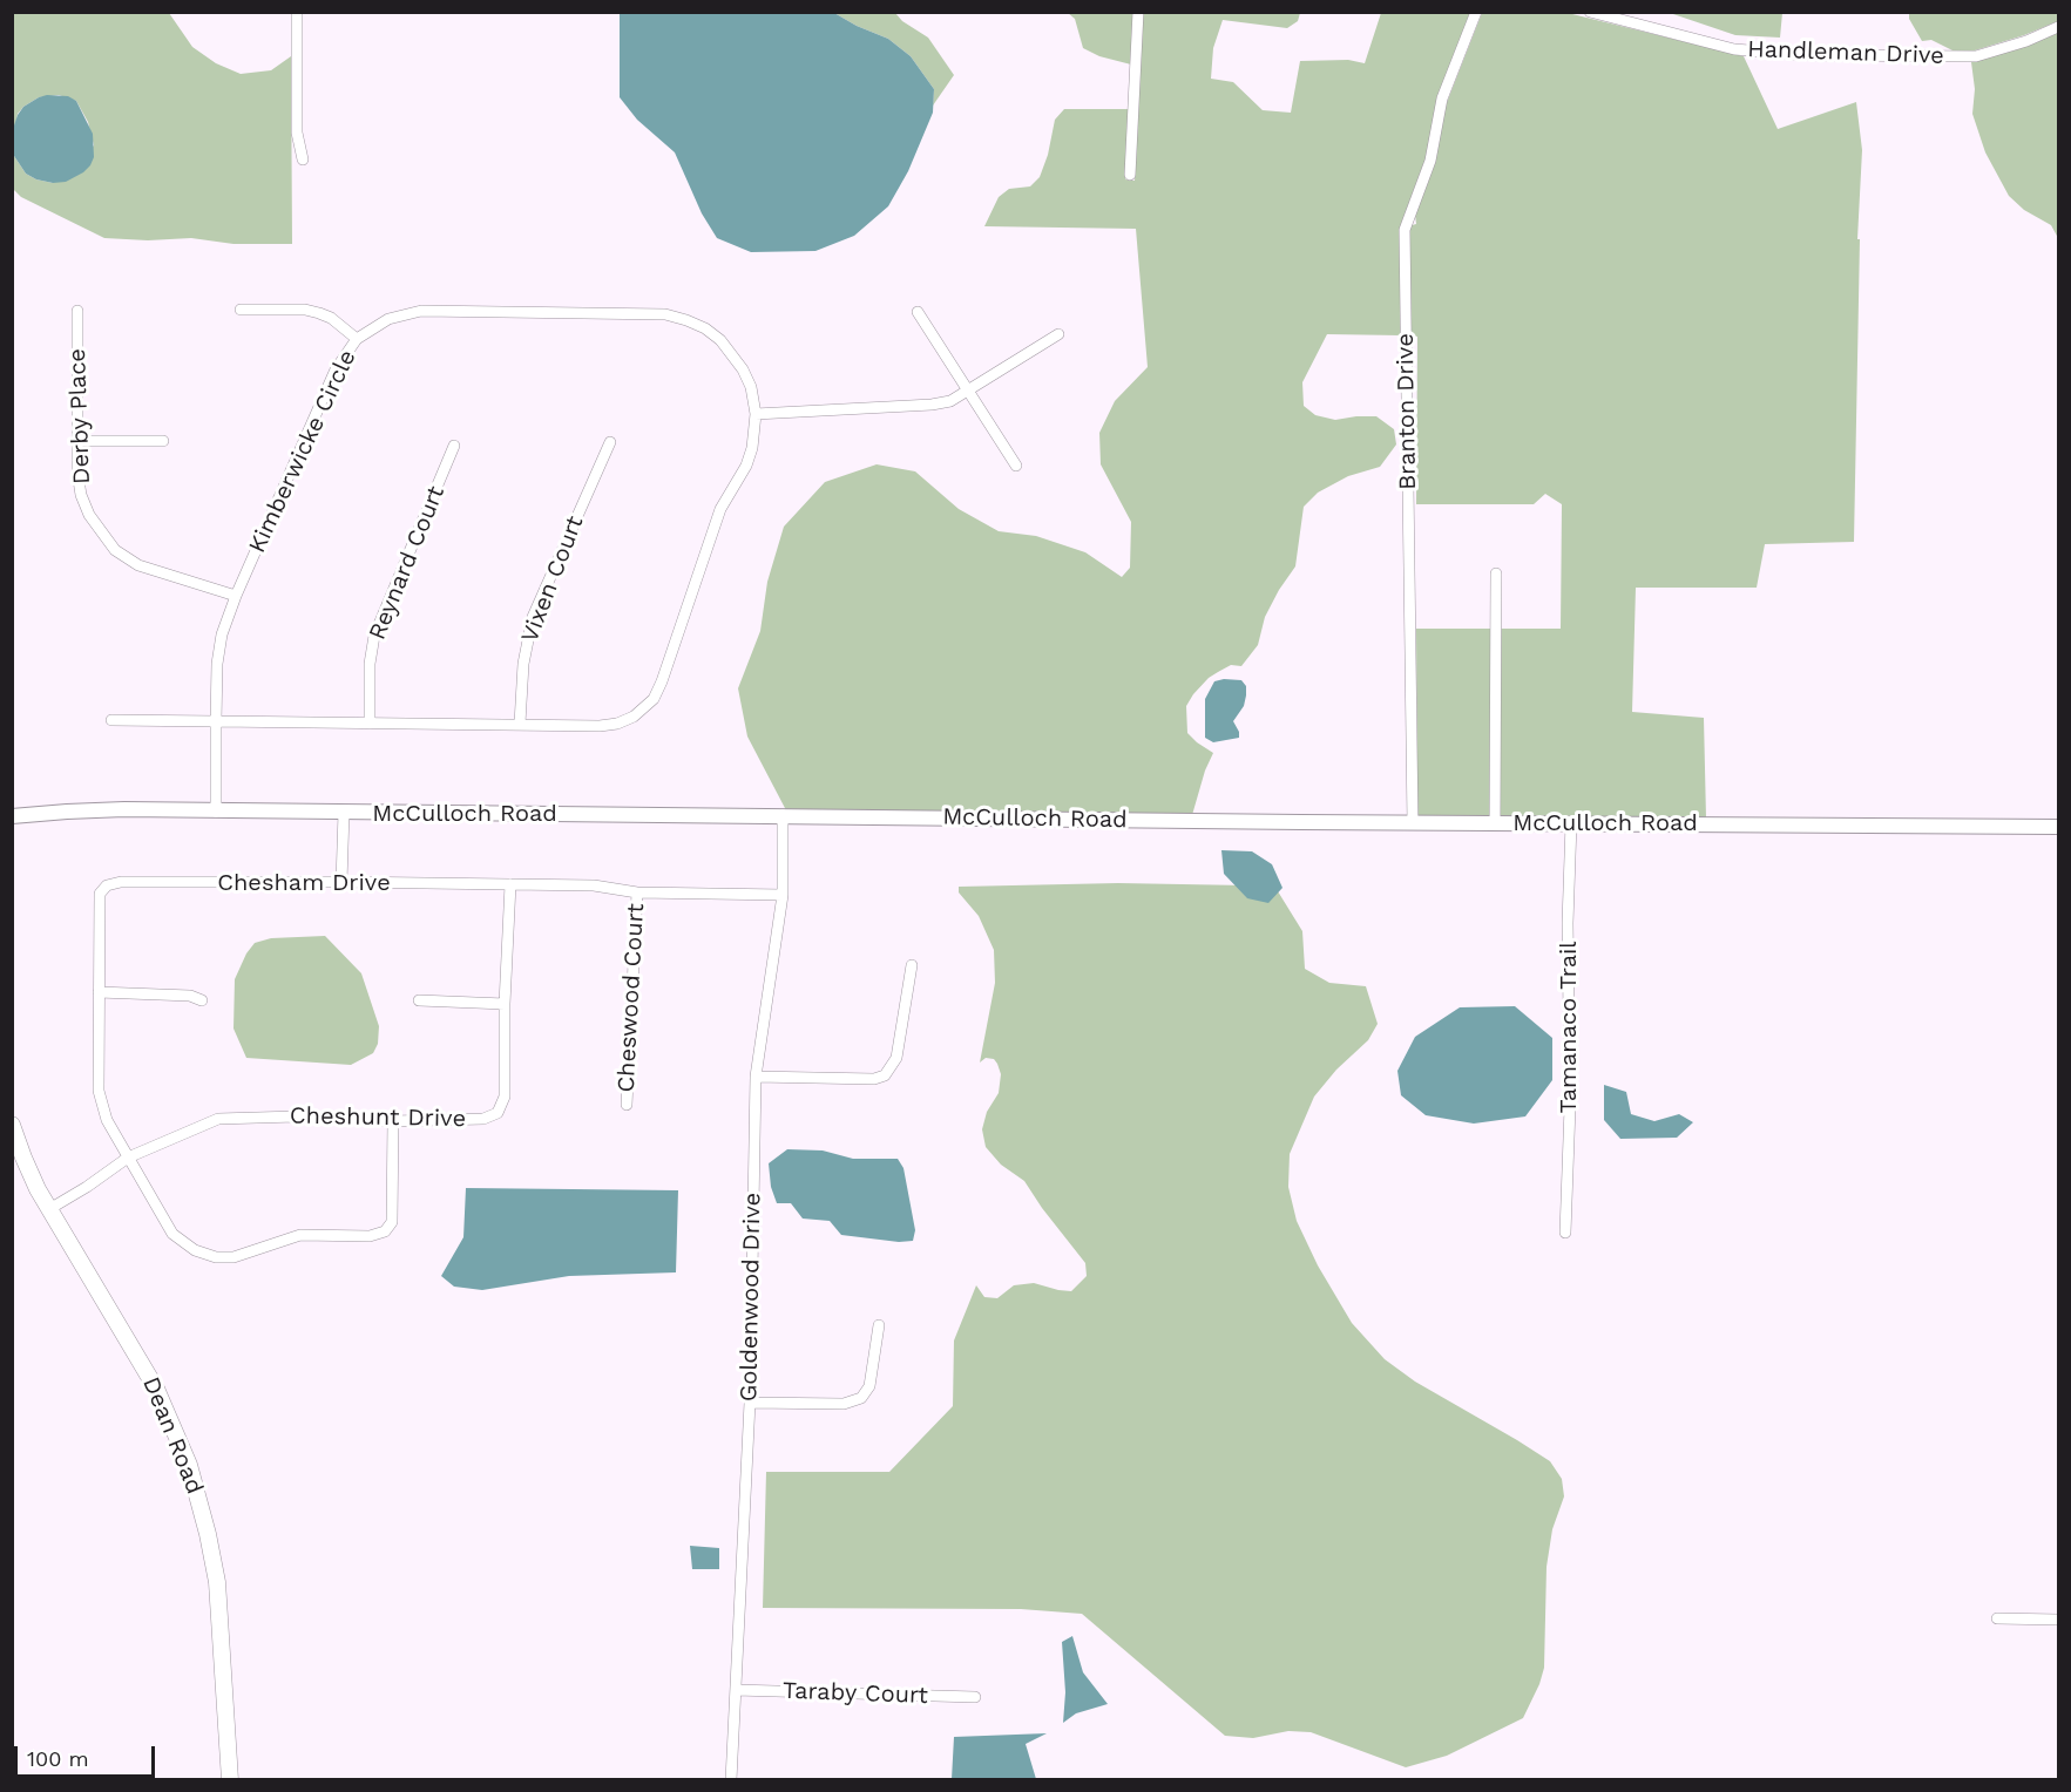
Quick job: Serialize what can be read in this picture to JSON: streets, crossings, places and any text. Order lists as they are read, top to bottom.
{
  "streets": {
    "main road": ["Dean Road"],
    "street": [
      "Handleman Drive",
      "Branton Drive",
      "Derby Place",
      "Kimberwicke Circle",
      "Reynard Court",
      "Vixen Court",
      "McCulloch Road",
      "Chesham Drive",
      "Cheswood Court",
      "Tamanaco Trail",
      "Cheshunt Drive",
      "Goldenwood Drive",
      "Taraby Court"
    ]
  },
  "crossings": [
    ["Branton Drive", "McCulloch Road"],
    ["Derby Place", "Kimberwicke Circle"],
    ["Kimberwicke Circle", "Reynard Court"],
    ["Kimberwicke Circle", "Vixen Court"],
    ["McCulloch Road", "Tamanaco Trail"],
    ["McCulloch Road", "Goldenwood Drive"],
    ["Chesham Drive", "Cheswood Court"],
    ["Chesham Drive", "Cheshunt Drive"],
    ["Chesham Drive", "Goldenwood Drive"],
    ["Cheshunt Drive", "Dean Road"],
    ["Goldenwood Drive", "Taraby Court"]
  ],
  "scale_bar": "100 m"
}
